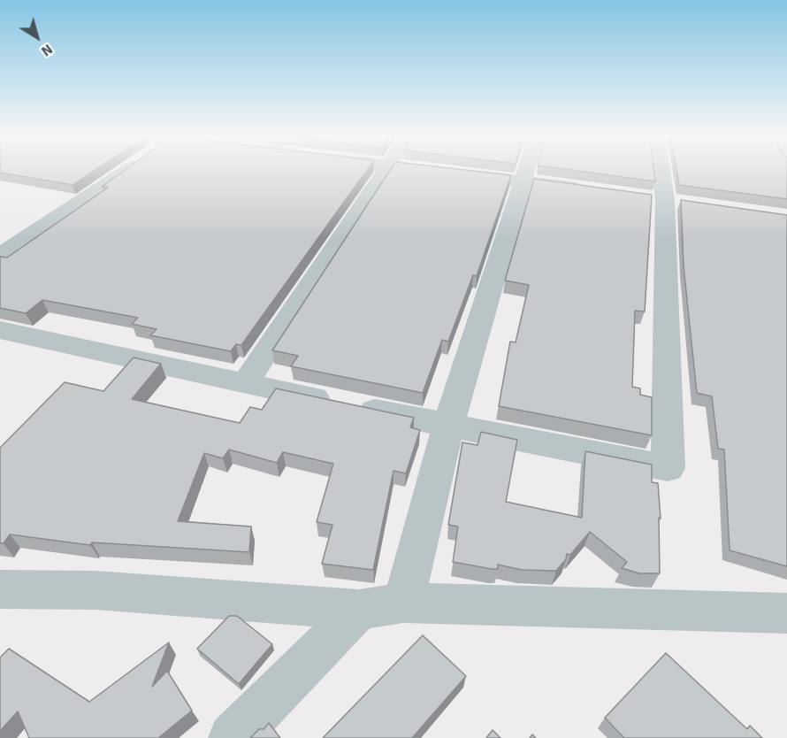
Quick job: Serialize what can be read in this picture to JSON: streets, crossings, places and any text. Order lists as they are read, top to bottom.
{
  "north": "bottom right"
}
